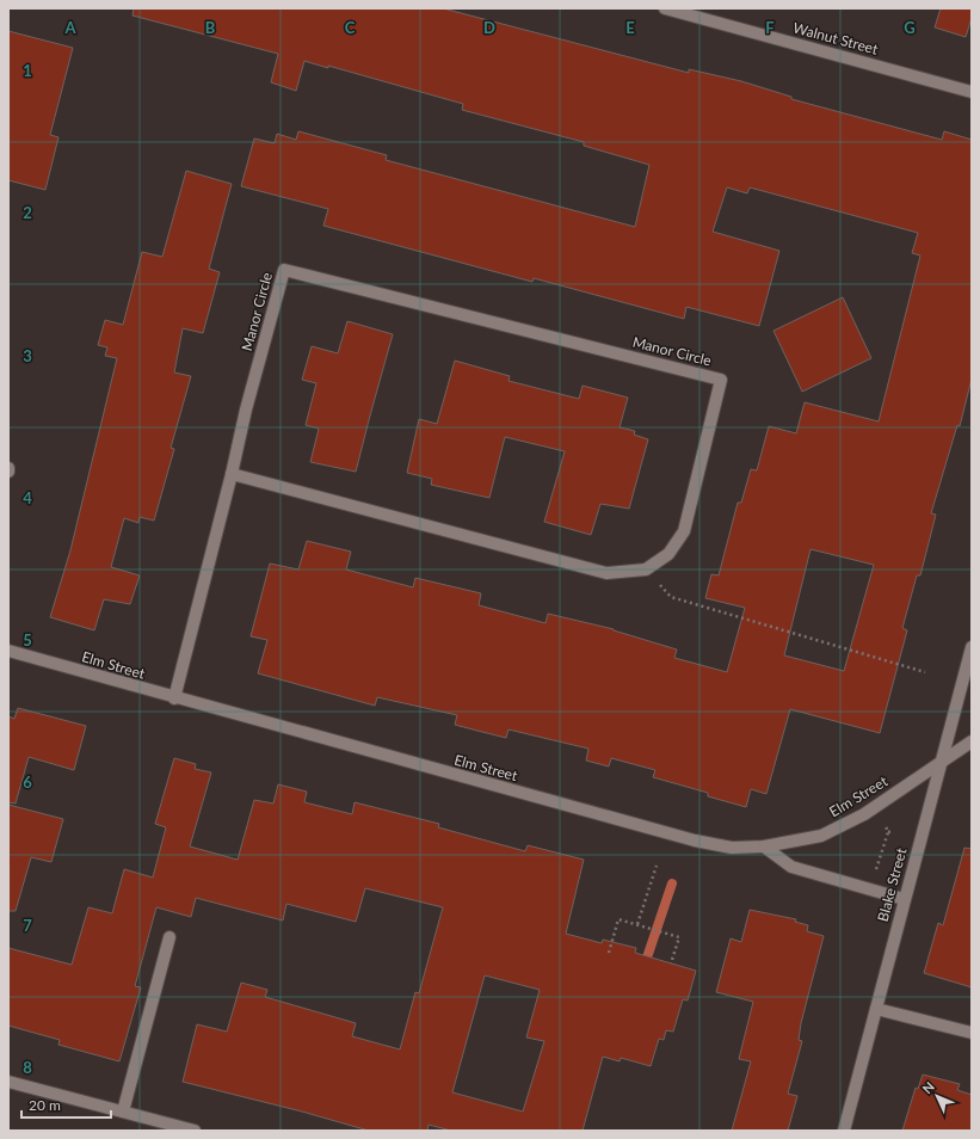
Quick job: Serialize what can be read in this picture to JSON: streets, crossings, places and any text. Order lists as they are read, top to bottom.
{
  "streets": {
    "street": [
      "Walnut Street",
      "Manor Circle",
      "Elm Street",
      "Blake Street"
    ]
  },
  "crossings": [
    ["Manor Circle", "Elm Street"],
    ["Elm Street", "Blake Street"]
  ],
  "scale_bar": "20 m",
  "north": "top left",
  "grid": {
    "columns": [
      "A",
      "B",
      "C",
      "D",
      "E",
      "F",
      "G"
    ],
    "rows": [
      "1",
      "2",
      "3",
      "4",
      "5",
      "6",
      "7",
      "8"
    ]
  }
}
